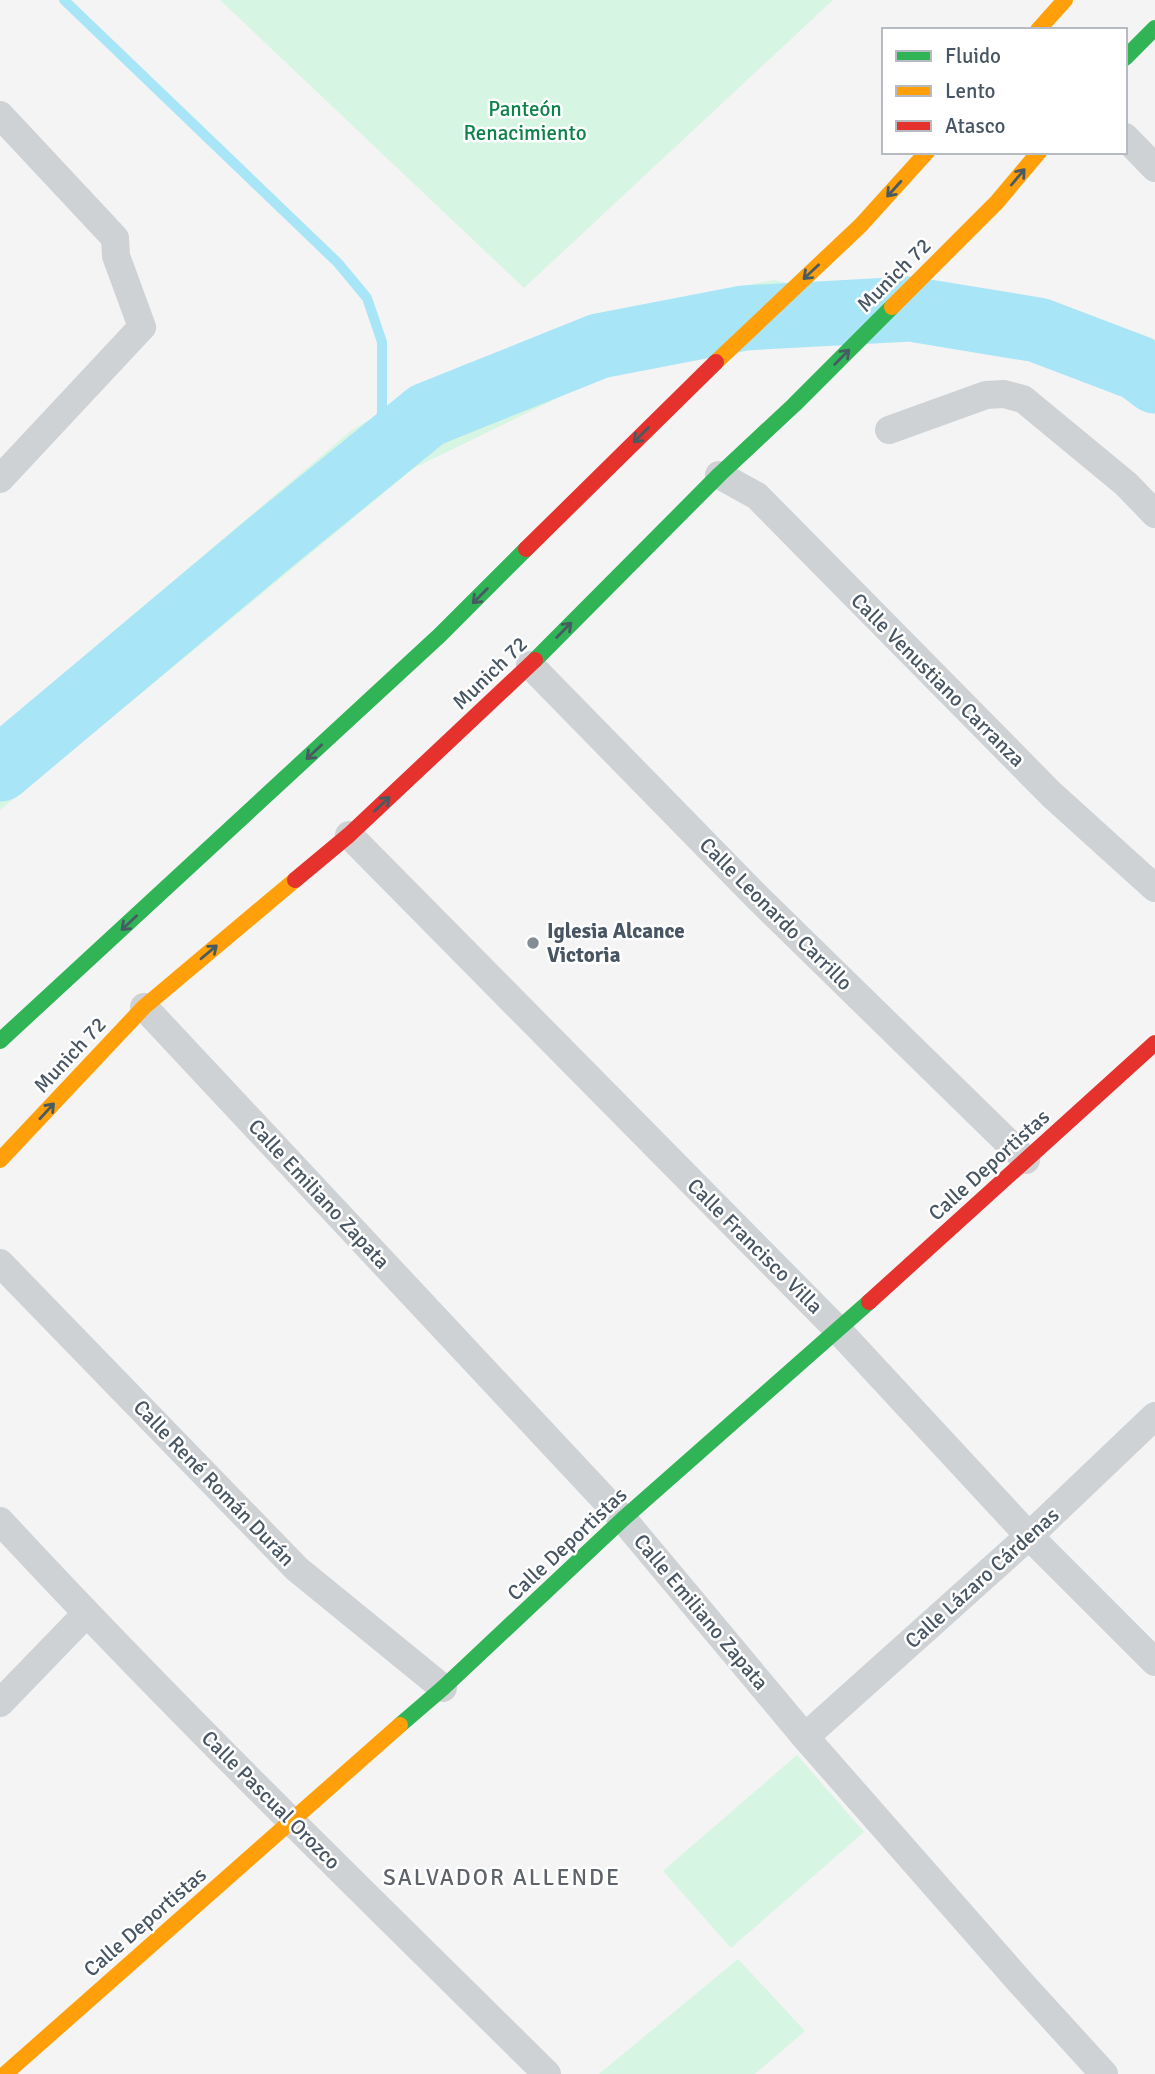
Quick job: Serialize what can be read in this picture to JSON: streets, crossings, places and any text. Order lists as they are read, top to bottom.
{
  "streets": {
    "main road": ["Munich 72", "Calle Deportistas"],
    "street": [
      "Calle Venustiano Carranza",
      "Calle Leonardo Carrillo",
      "Calle Emiliano Zapata",
      "Calle Francisco Villa",
      "Calle René Román Durán",
      "Calle Lázaro Cárdenas",
      "Calle Pascual Orozco"
    ]
  },
  "crossings": [
    ["Munich 72", "Calle Venustiano Carranza"],
    ["Munich 72", "Calle Leonardo Carrillo"],
    ["Munich 72", "Calle Emiliano Zapata"],
    ["Munich 72", "Calle Francisco Villa"],
    ["Calle Leonardo Carrillo", "Calle Deportistas"],
    ["Calle Deportistas", "Calle Emiliano Zapata"],
    ["Calle Deportistas", "Calle Francisco Villa"],
    ["Calle Deportistas", "Calle René Román Durán"],
    ["Calle Deportistas", "Calle Pascual Orozco"],
    ["Calle Emiliano Zapata", "Calle Lázaro Cárdenas"],
    ["Calle Francisco Villa", "Calle Lázaro Cárdenas"]
  ],
  "districts": ["SALVADOR ALLENDE"],
  "parks": ["Panteón Renacimiento"],
  "places": ["Iglesia Alcance Victoria"],
  "legend": ["Fluido", "Lento", "Atasco"]
}
